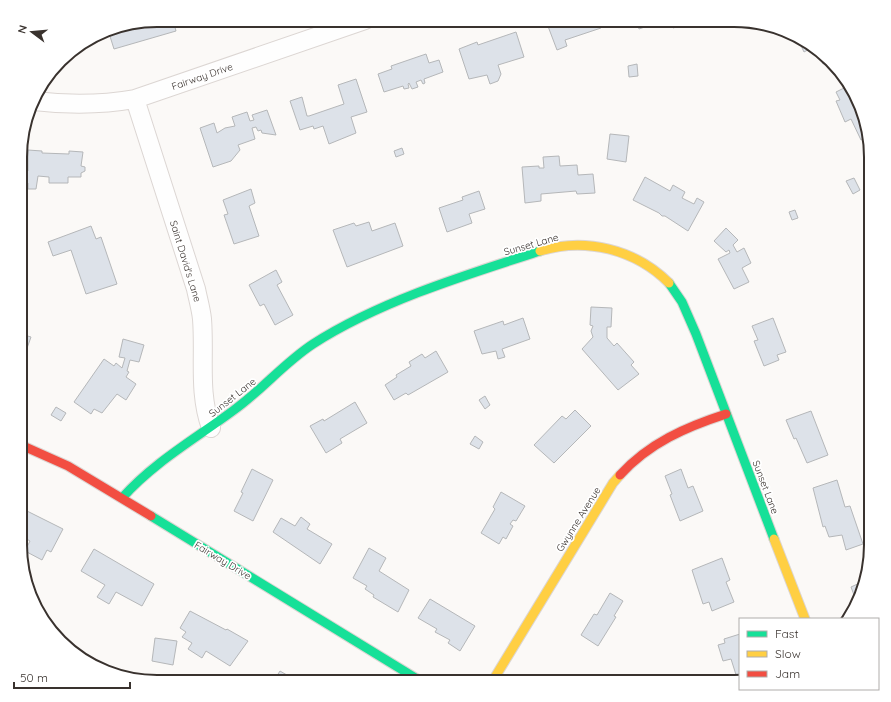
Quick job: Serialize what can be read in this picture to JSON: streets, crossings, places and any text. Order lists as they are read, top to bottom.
{
  "streets": {
    "street": [
      "Fairway Drive",
      "Sunset Lane",
      "Saint David's Lane",
      "Gwynne Avenue"
    ]
  },
  "crossings": [
    ["Fairway Drive", "Sunset Lane"],
    ["Fairway Drive", "Saint David's Lane"],
    ["Sunset Lane", "Saint David's Lane"],
    ["Sunset Lane", "Gwynne Avenue"]
  ],
  "legend": ["Fast", "Slow", "Jam"],
  "scale_bar": "50 m",
  "north": "left"
}
